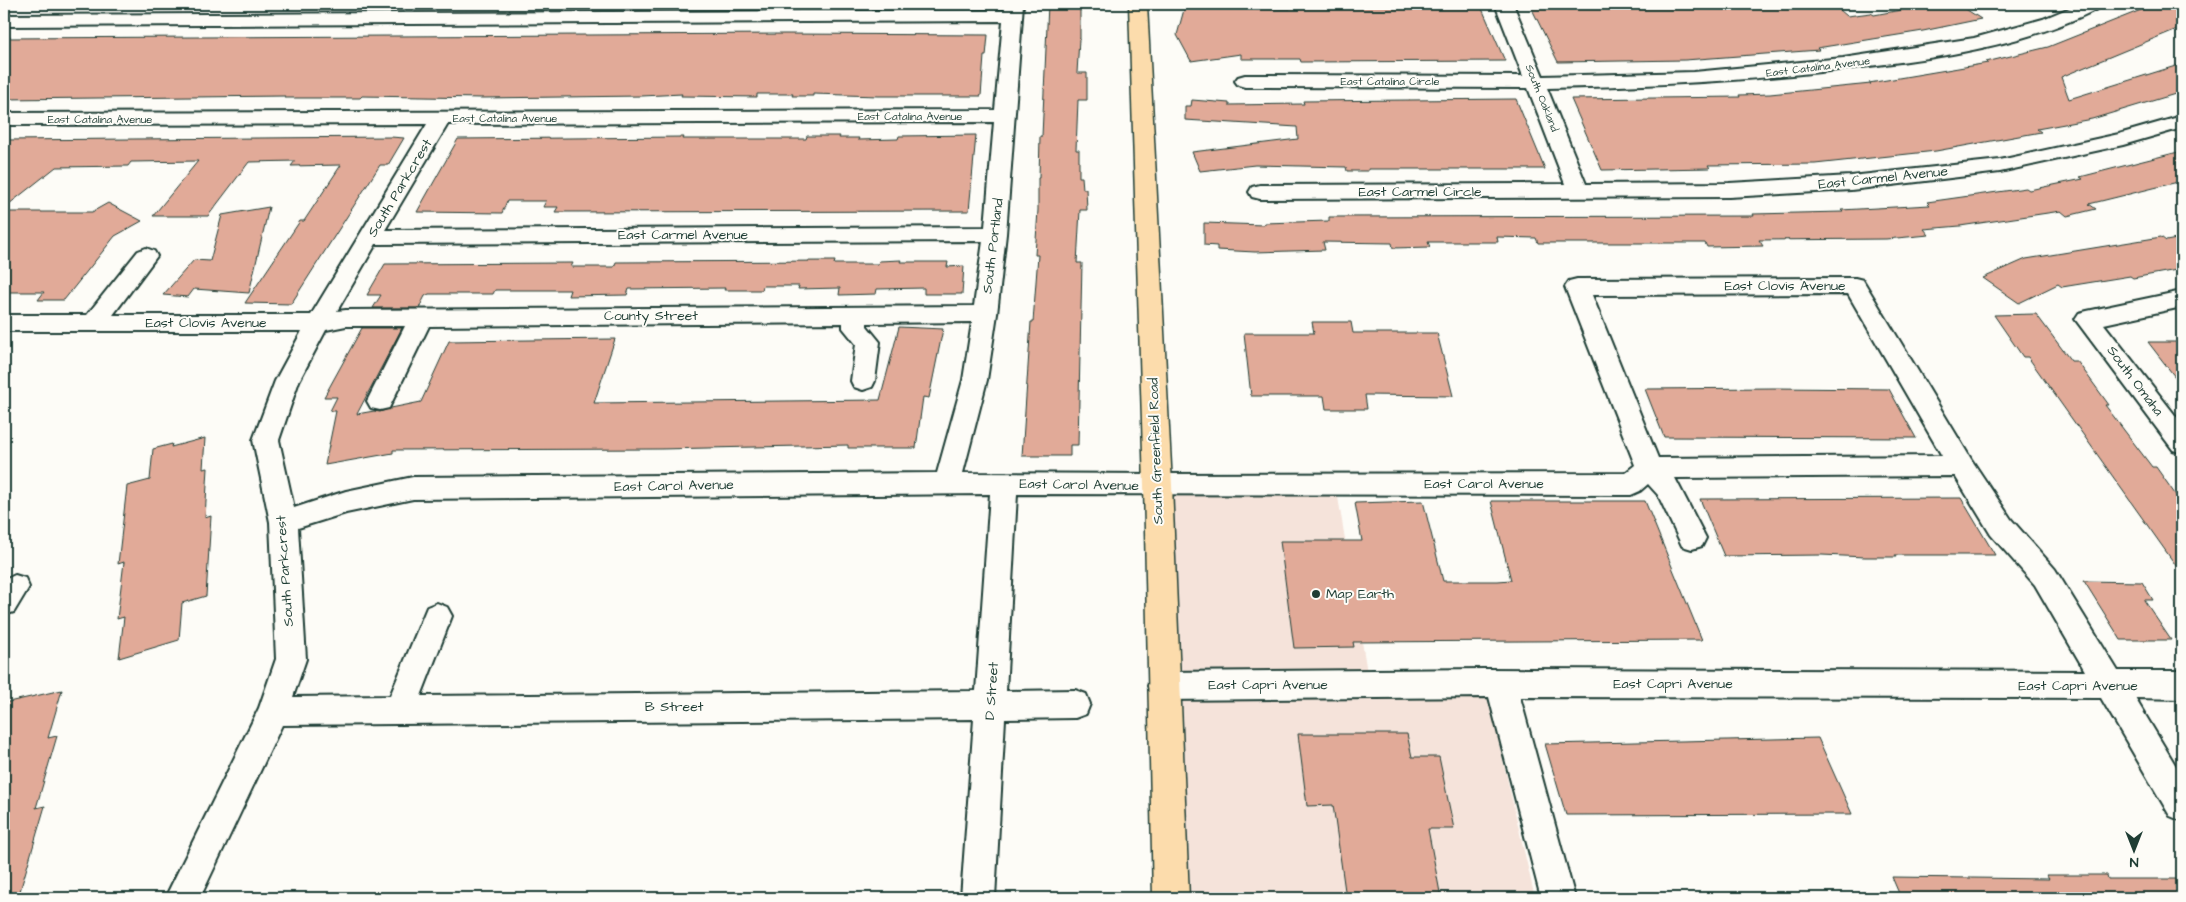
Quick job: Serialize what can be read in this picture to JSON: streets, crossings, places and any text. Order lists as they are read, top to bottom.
{
  "streets": {
    "main road": ["South Greenfield Road"],
    "street": [
      "East Catalina Avenue",
      "East Catalina Circle",
      "South Oakland",
      "East Carmel Avenue",
      "South Parkcrest",
      "East Carmel Circle",
      "South Portland",
      "East Clovis Avenue",
      "County Street",
      "South Omaha",
      "East Carol Avenue",
      "East Capri Avenue",
      "D Street",
      "B Street"
    ]
  },
  "crossings": [
    ["East Catalina Avenue", "East Catalina Circle"],
    ["East Catalina Avenue", "South Oakland"],
    ["East Catalina Avenue", "South Parkcrest"],
    ["East Catalina Avenue", "South Portland"],
    ["East Catalina Circle", "South Oakland"],
    ["South Oakland", "East Carmel Avenue"],
    ["South Oakland", "East Carmel Circle"],
    ["East Carmel Avenue", "South Parkcrest"],
    ["East Carmel Avenue", "East Carmel Circle"],
    ["East Carmel Avenue", "South Portland"],
    ["South Parkcrest", "East Clovis Avenue"],
    ["South Parkcrest", "County Street"],
    ["South Parkcrest", "East Carol Avenue"],
    ["South Parkcrest", "B Street"],
    ["South Portland", "County Street"],
    ["South Portland", "East Carol Avenue"],
    ["East Clovis Avenue", "County Street"],
    ["East Clovis Avenue", "East Carol Avenue"],
    ["East Clovis Avenue", "East Capri Avenue"],
    ["South Greenfield Road", "East Carol Avenue"],
    ["South Greenfield Road", "East Capri Avenue"],
    ["East Carol Avenue", "D Street"],
    ["D Street", "B Street"]
  ],
  "places": ["Map Earth"],
  "north": "bottom"
}
